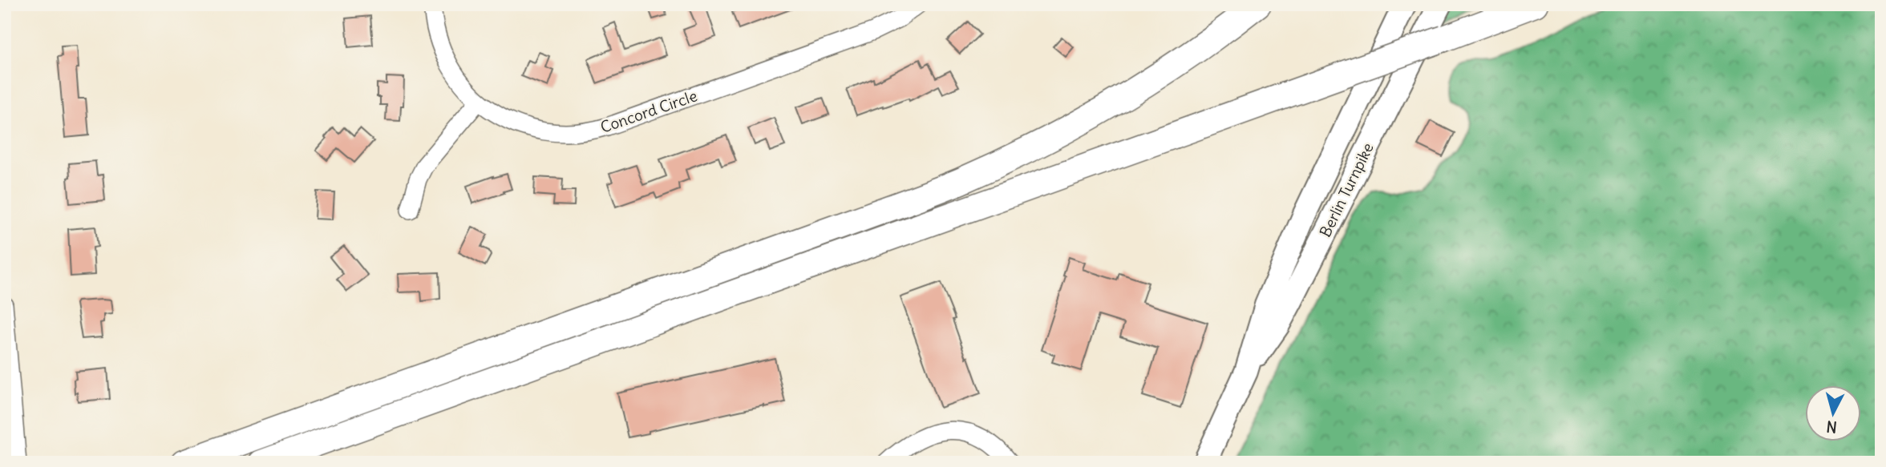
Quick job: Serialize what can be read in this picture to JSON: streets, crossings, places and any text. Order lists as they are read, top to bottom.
{
  "streets": {
    "main road": ["Berlin Turnpike"],
    "street": ["Concord Circle"]
  },
  "north": "bottom"
}
